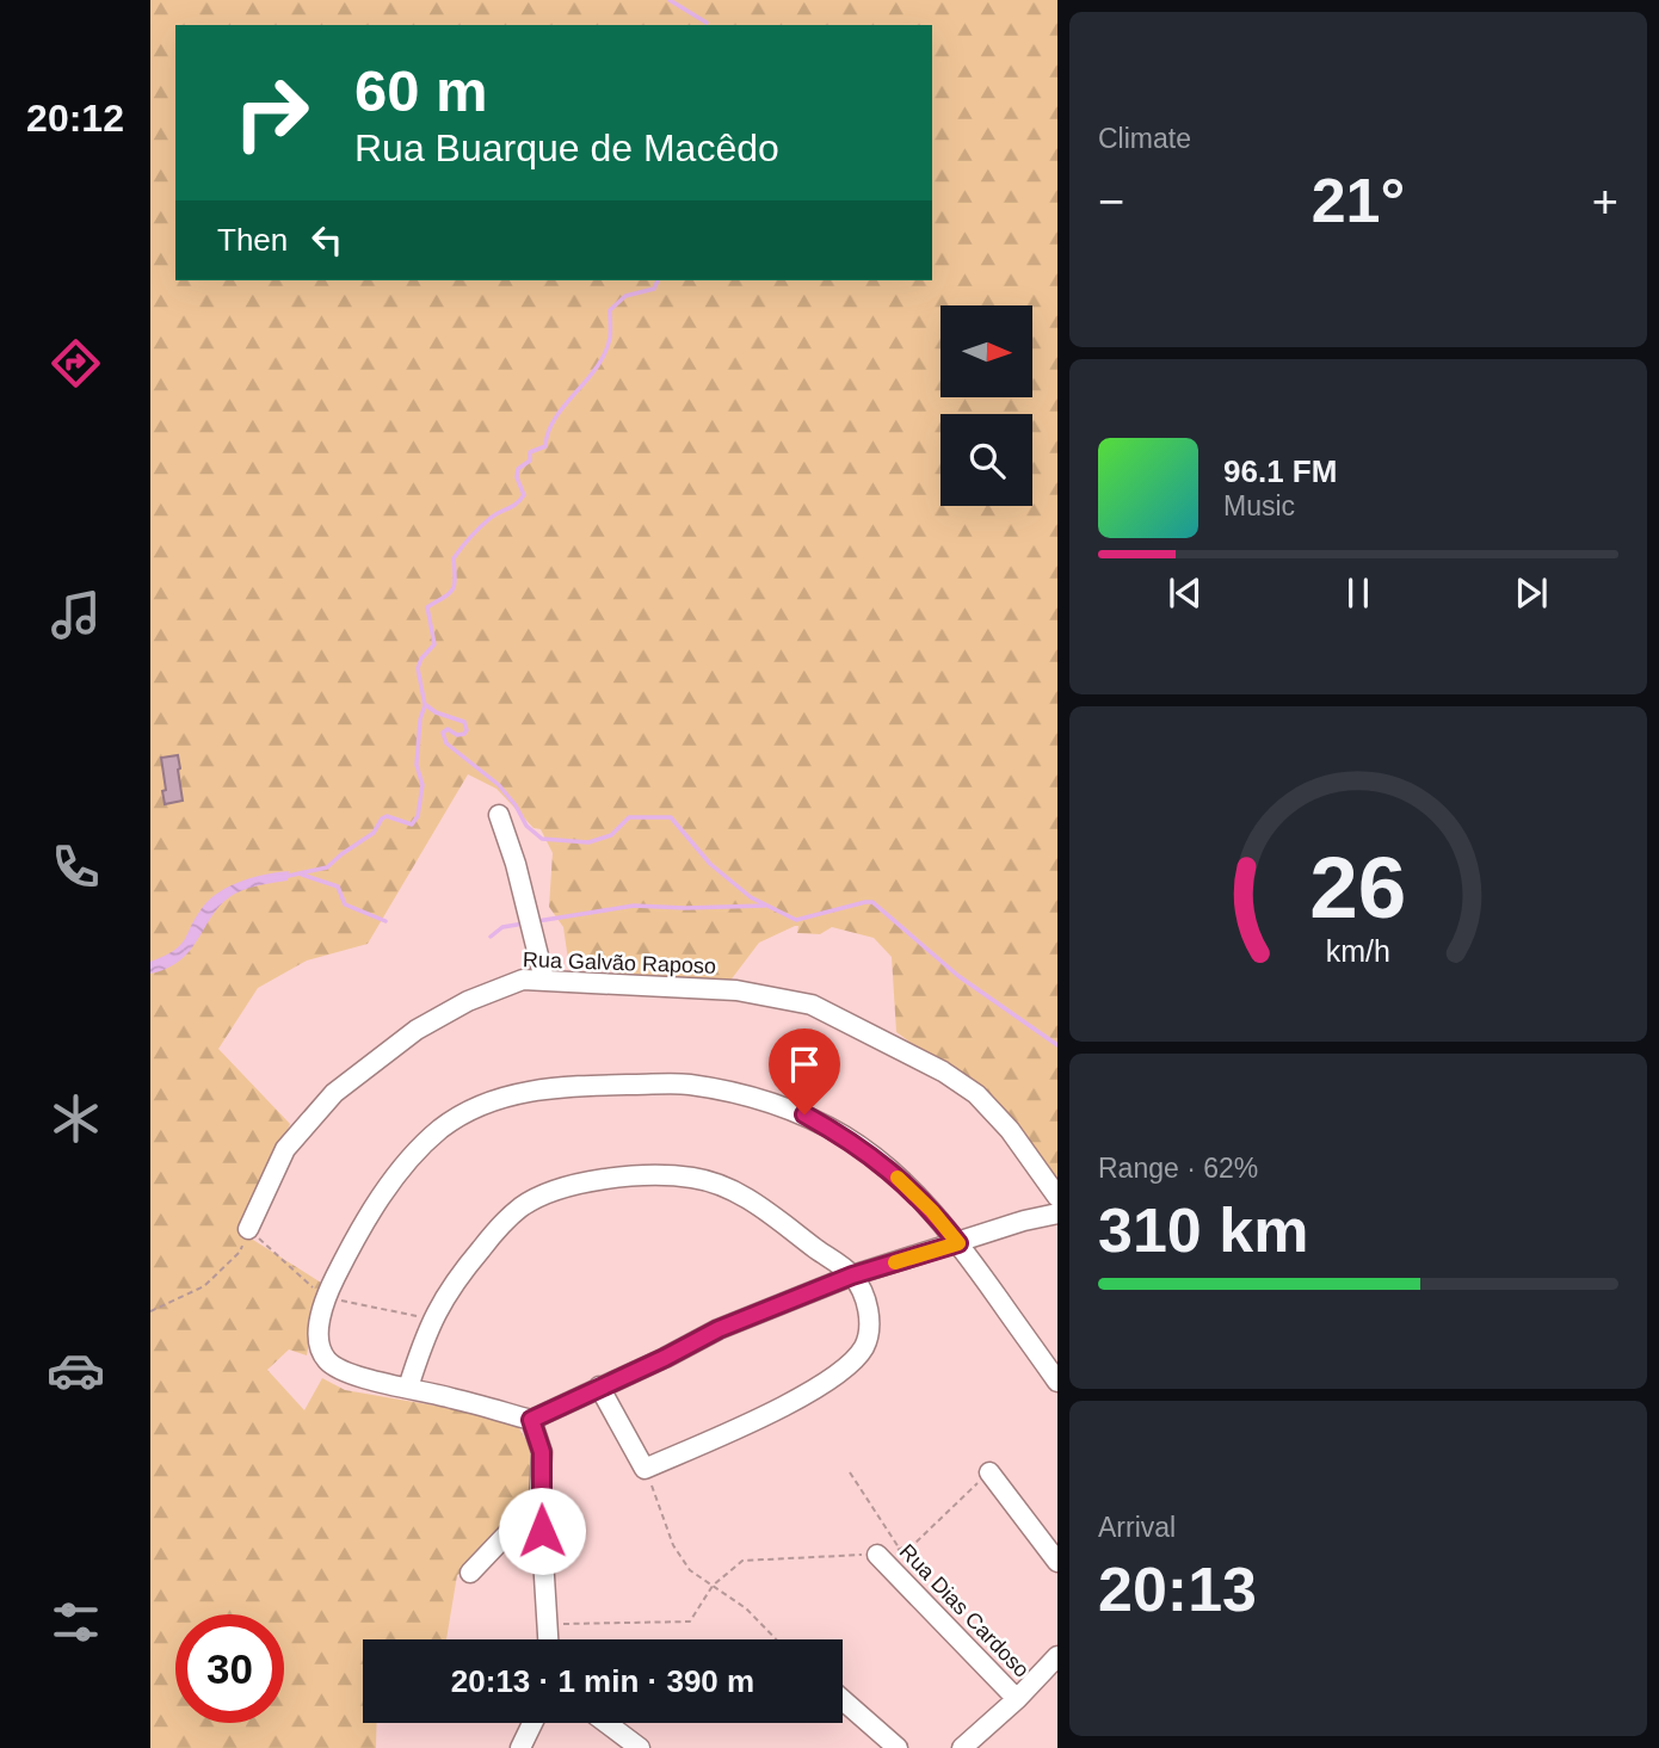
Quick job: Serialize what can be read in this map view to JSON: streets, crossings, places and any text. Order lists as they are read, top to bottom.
{
  "streets": {
    "street": ["Rua Galvão Raposo", "Rua Dias Cardoso"]
  },
  "north": "right",
  "page": {
    "tabs": "20:12",
    "tile": [
      "Climate",
      ["Range · 62%", "310 km"],
      ["Arrival", "20:13"]
    ],
    "turn": ["60 m", "Rua Buarque de Macêdo"],
    "heat": ["−", "21°", "+"],
    "then": "Then",
    "song": ["96.1 FM", "Music"],
    "limit": "30",
    "trip": "20:13 · 1 min · 390 m",
    "gauge": ["26", "km/h"]
  }
}
